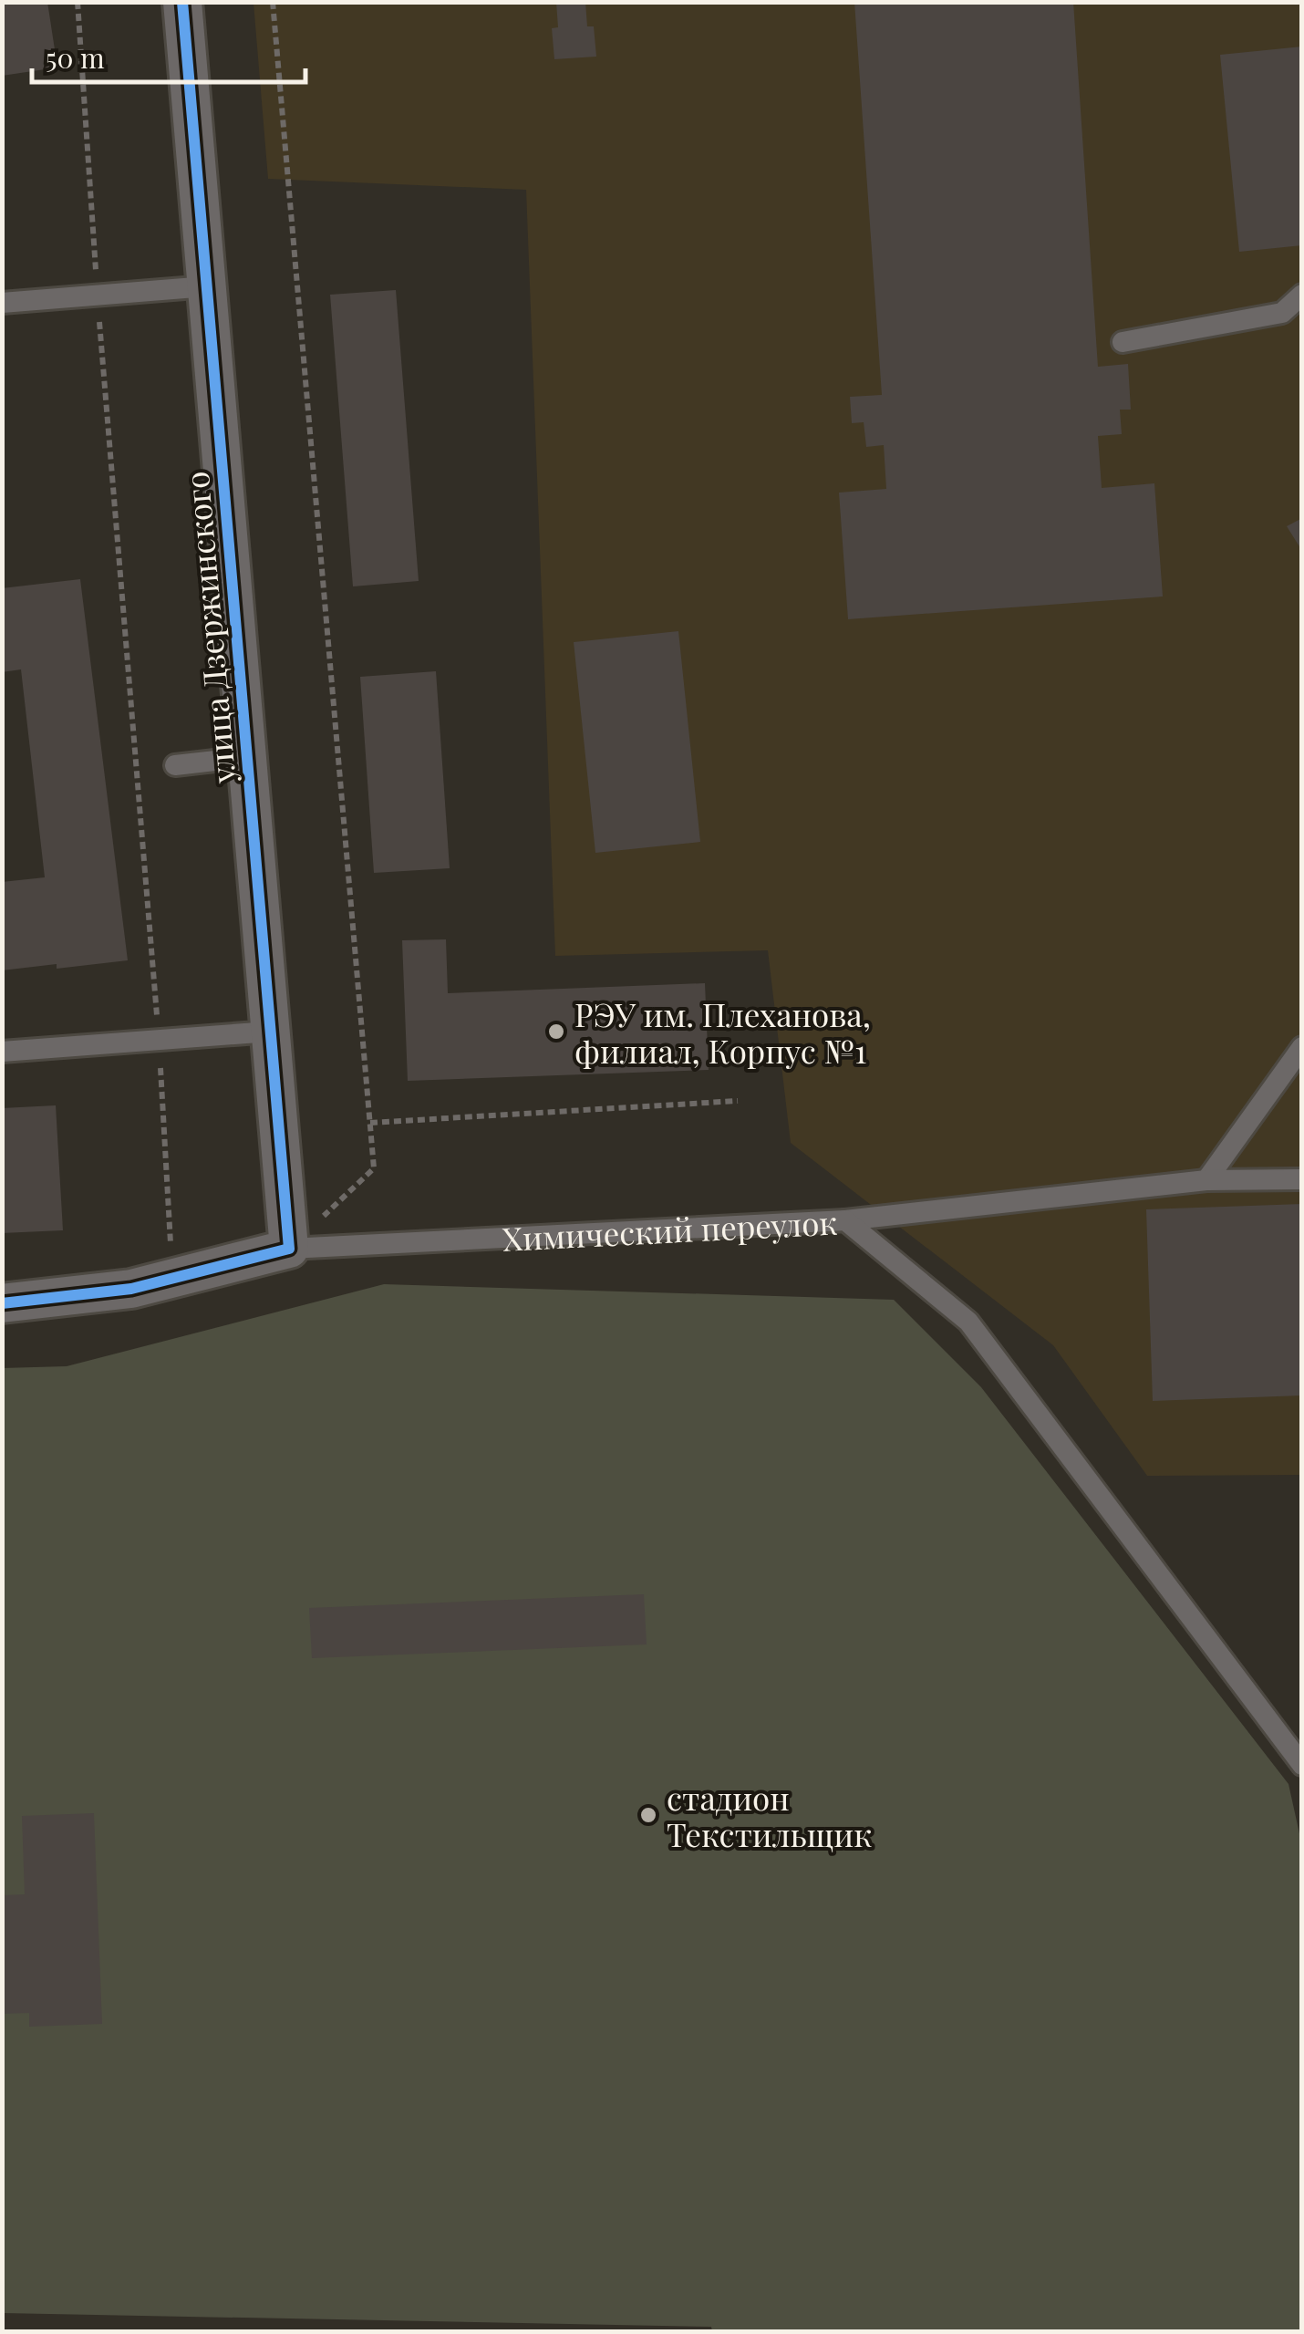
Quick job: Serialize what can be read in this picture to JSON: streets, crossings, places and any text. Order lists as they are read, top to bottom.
{
  "streets": {
    "street": ["улица Дзержинского", "Химический переулок"]
  },
  "crossings": [
    ["улица Дзержинского", "Химический переулок"]
  ],
  "places": ["РЭУ им. Плеханова, филиал, Корпус №1", "стадион Текстильщик"],
  "scale_bar": "50 m"
}
